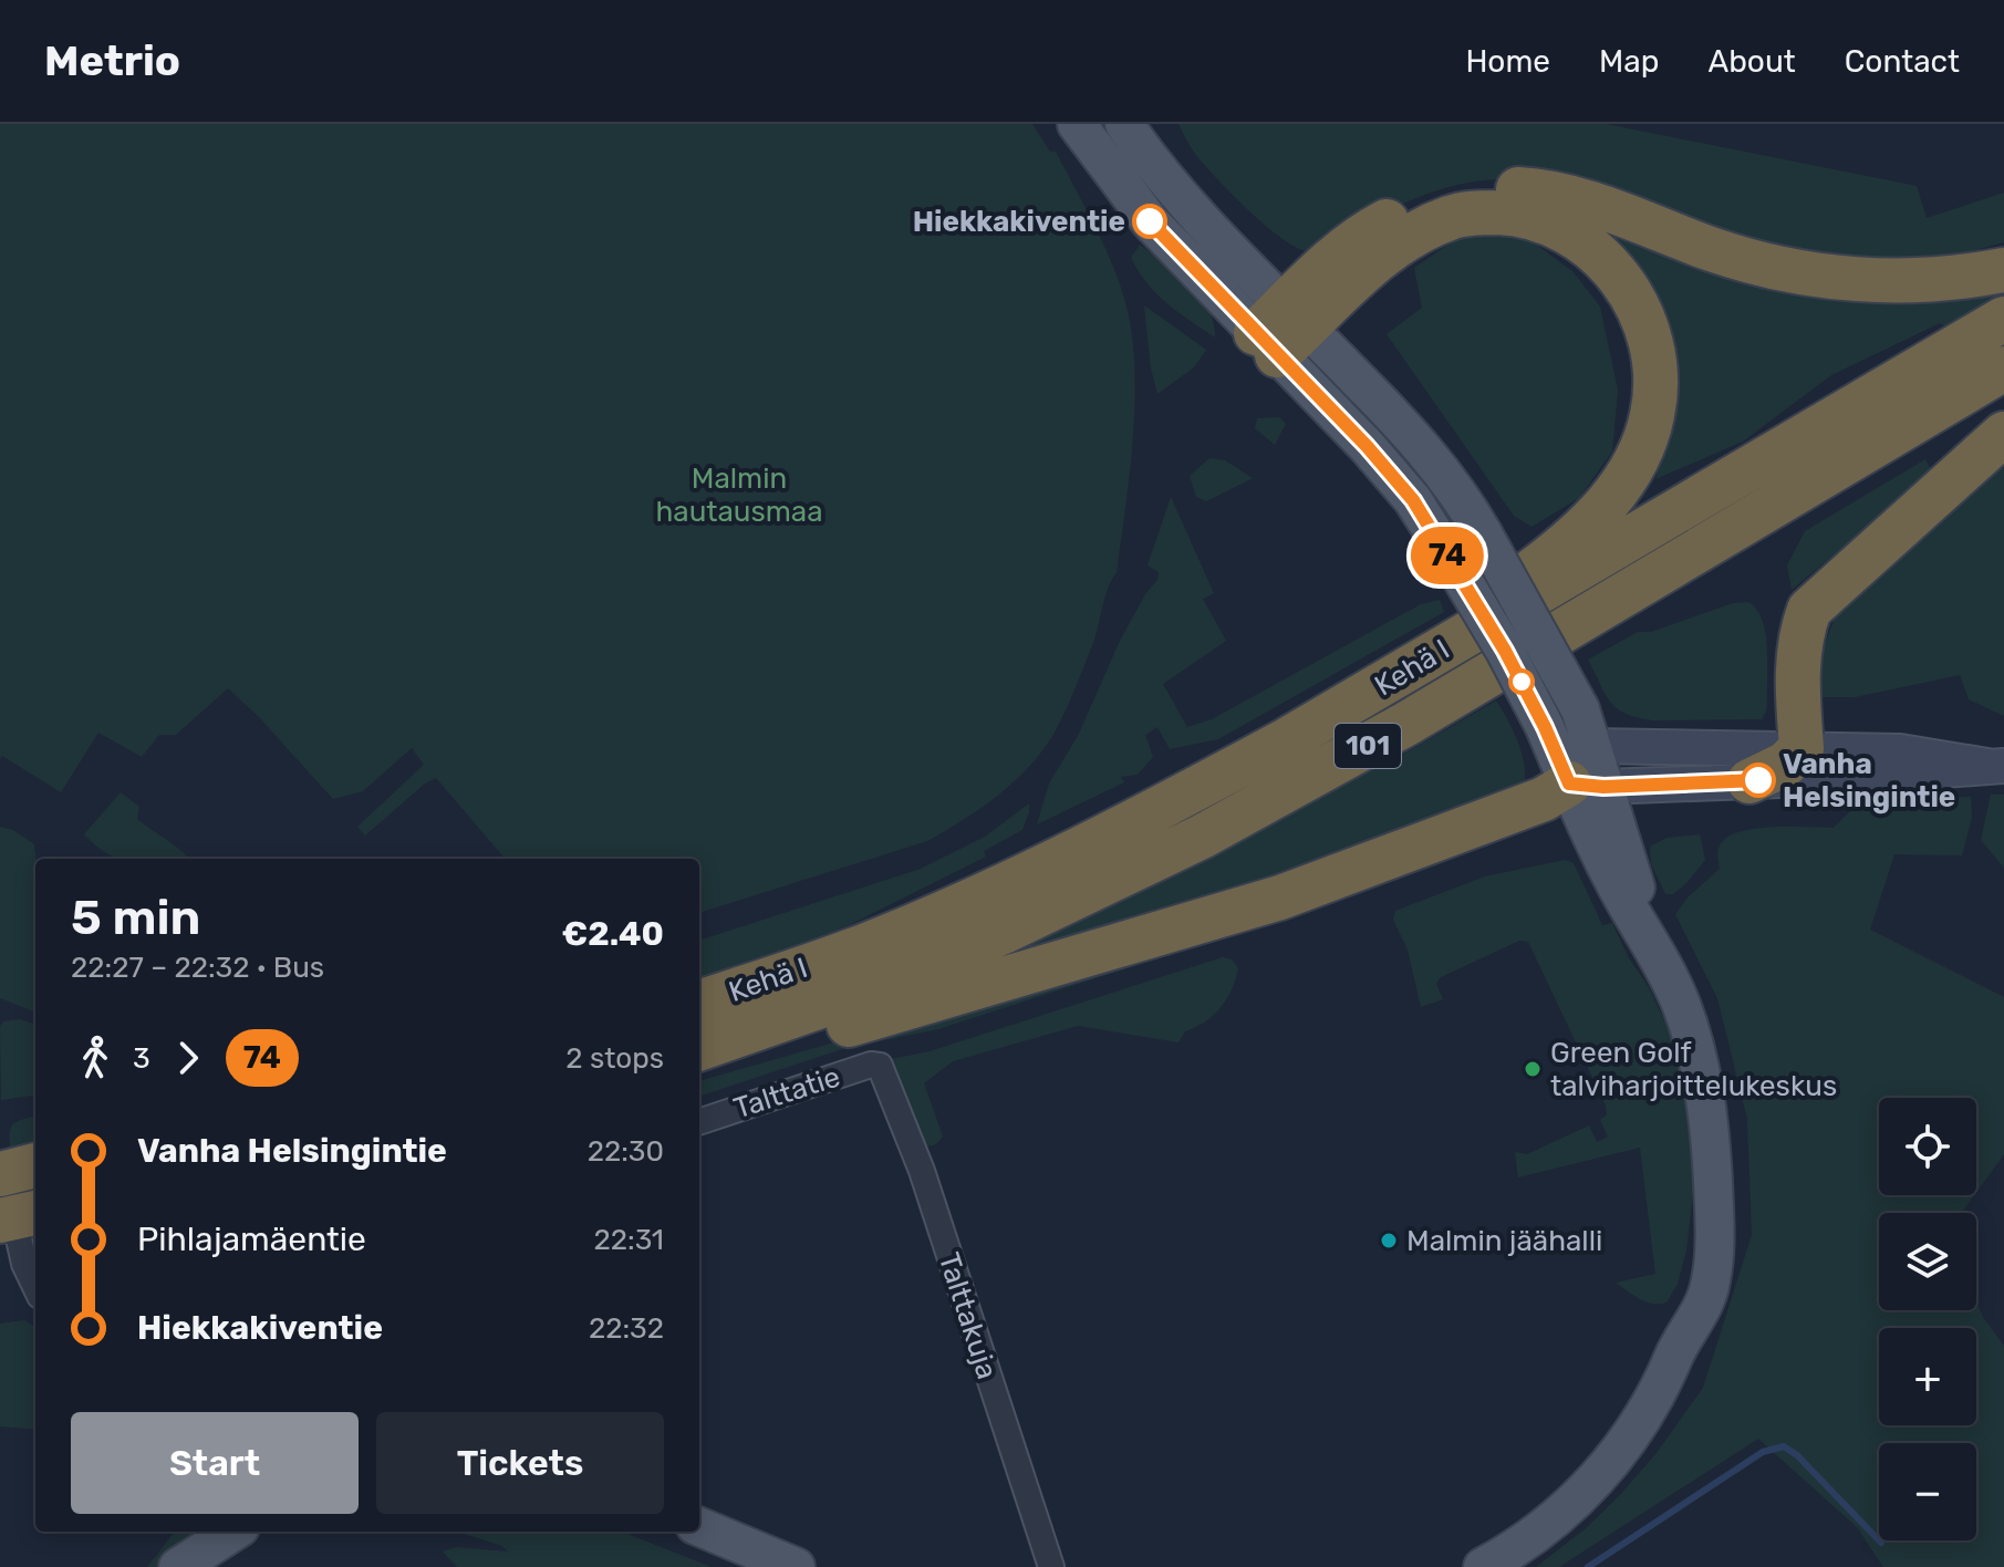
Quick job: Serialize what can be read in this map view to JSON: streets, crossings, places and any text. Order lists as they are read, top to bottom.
{
  "streets": {
    "highway": ["Kehä I", "101"],
    "street": ["Talttatie", "Talttakuja"]
  },
  "crossings": [
    ["Talttatie", "Talttakuja"]
  ],
  "parks": ["Malmin hautausmaa"],
  "places": [
    "Hiekkakiventie",
    "Vanha Helsingintie",
    "Green Golf talviharjoittelukeskus",
    "Malmin jäähalli"
  ],
  "lines": ["bus line 74"],
  "page": {
    "header": "Metrio",
    "nav": [
      "Home",
      "Map",
      "About",
      "Contact"
    ],
    "on_map": "74",
    "heading": ["5 min", "22:27 – 22:32 · Bus", "€2.40"],
    "legs": ["3", "74", "2 stops"],
    "map_buttons": ["+", "−"],
    "list": [
      {
        "name": "Vanha Helsingintie",
        "value": "22:30"
      },
      {
        "name": "Pihlajamäentie",
        "value": "22:31"
      },
      {
        "name": "Hiekkakiventie",
        "value": "22:32"
      }
    ],
    "buttons": ["Start", "Tickets"]
  }
}
